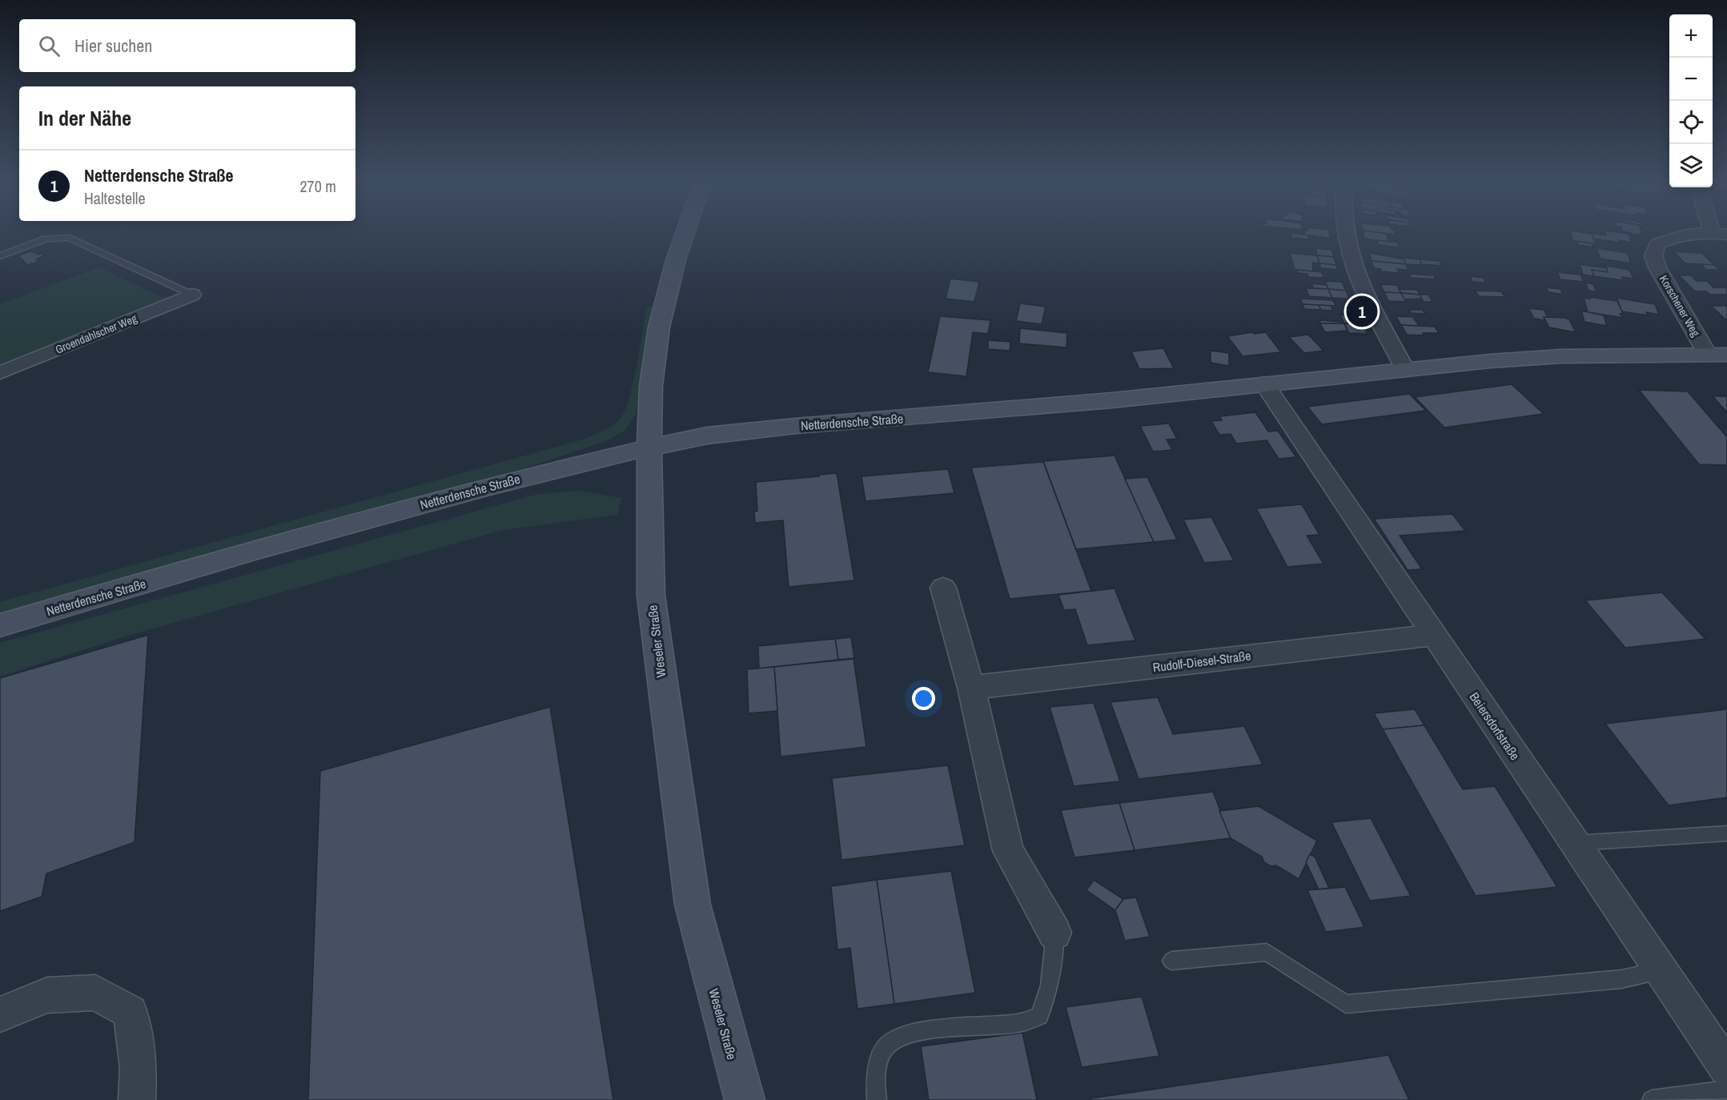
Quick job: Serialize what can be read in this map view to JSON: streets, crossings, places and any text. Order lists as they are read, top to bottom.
{
  "streets": {
    "main road": ["Netterdensche Straße", "Weseler Straße"],
    "street": [
      "Korschener Weg",
      "Groendahlscher Weg",
      "Rudolf-Diesel-Straße",
      "Beiersdorfstraße"
    ]
  },
  "crossings": [
    ["Korschener Weg", "Netterdensche Straße"],
    ["Netterdensche Straße", "Weseler Straße"],
    ["Netterdensche Straße", "Beiersdorfstraße"],
    ["Rudolf-Diesel-Straße", "Beiersdorfstraße"]
  ],
  "page": {
    "map_buttons": ["+", "−"],
    "search": "Hier suchen",
    "heading": "In der Nähe",
    "list": [
      {
        "mark": "1",
        "name": "Netterdensche Straße",
        "note": "Haltestelle",
        "value": "270 m"
      }
    ],
    "pins": "1"
  }
}
